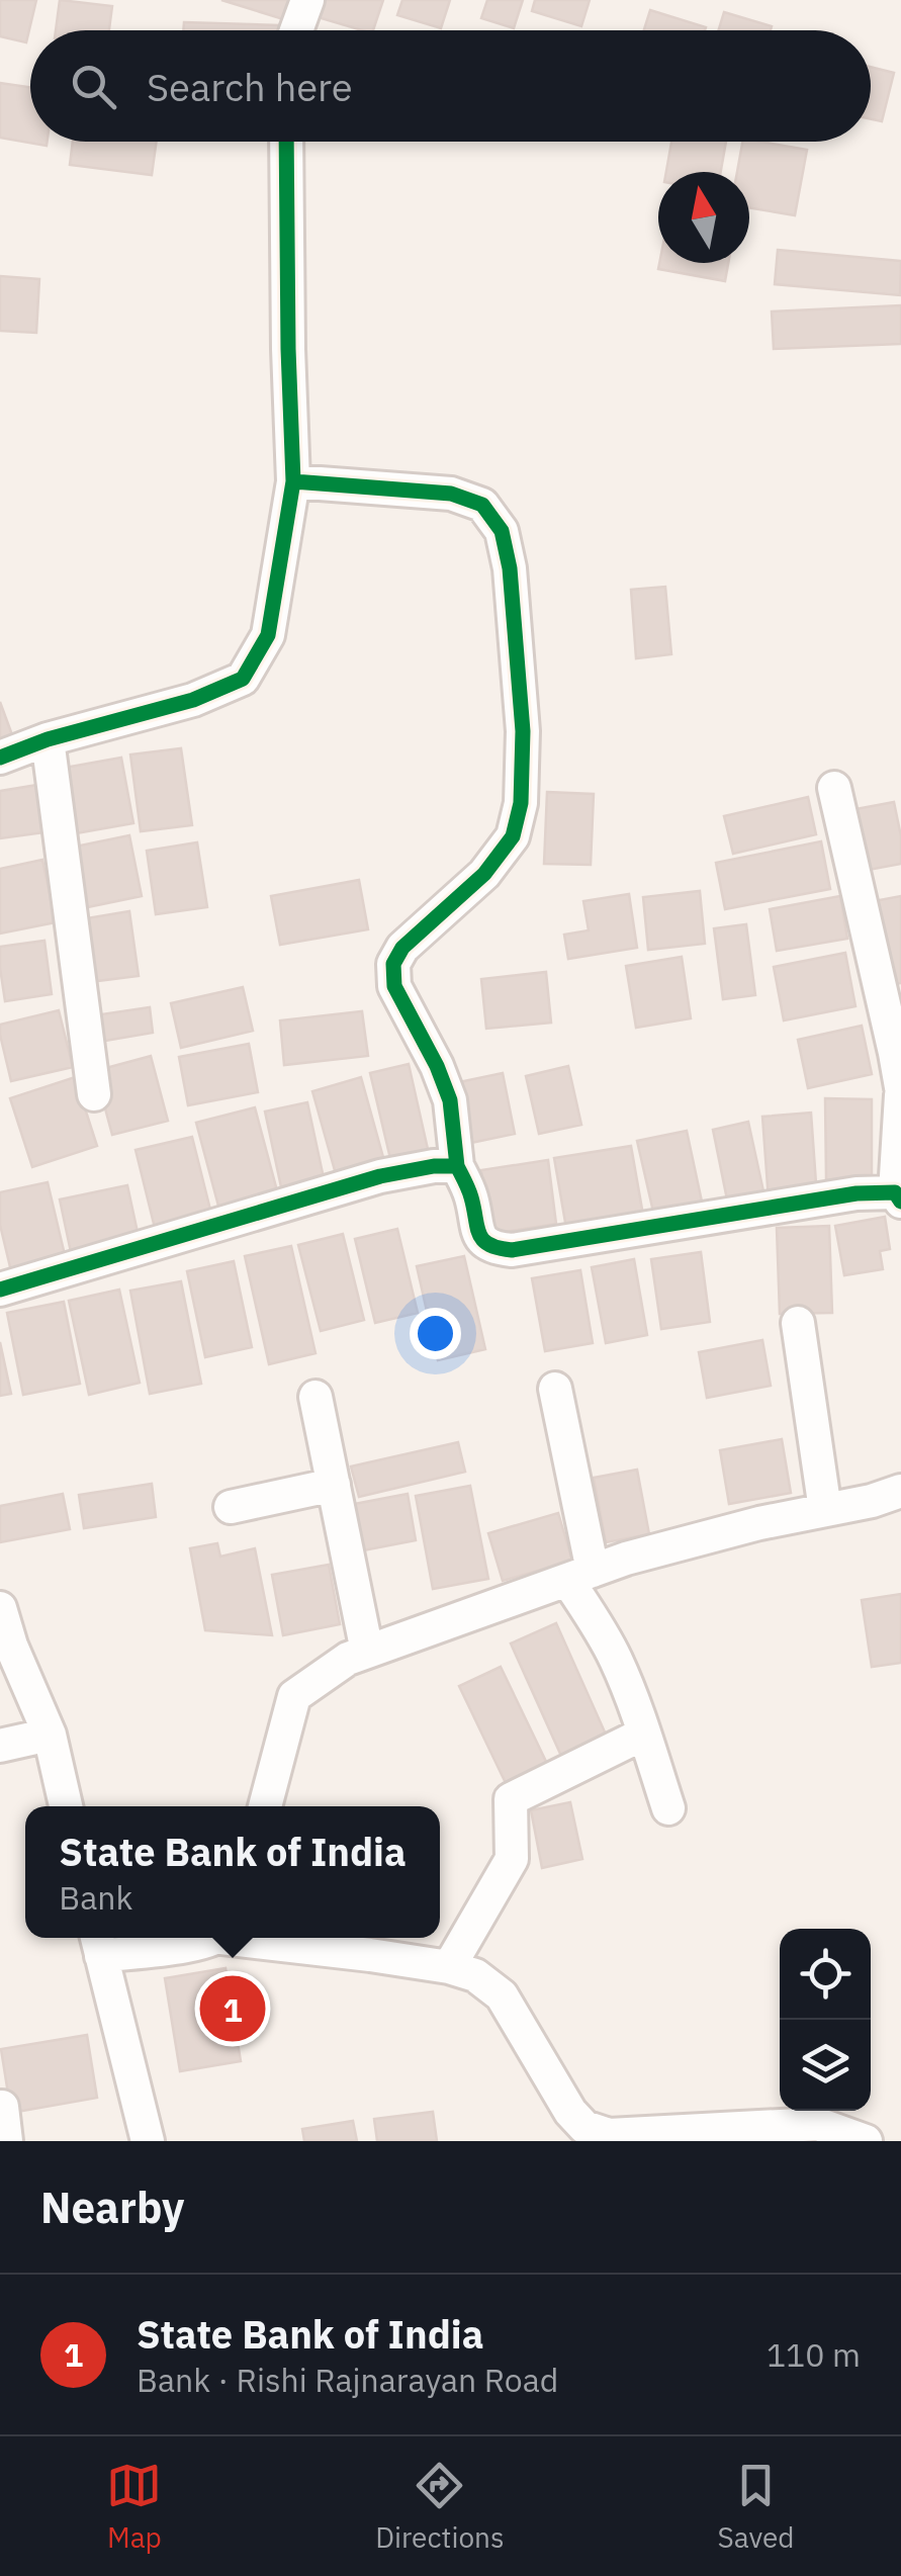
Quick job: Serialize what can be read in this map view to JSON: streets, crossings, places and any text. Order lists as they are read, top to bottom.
{
  "north": "top",
  "page": {
    "search": "Search here",
    "popup": ["State Bank of India", "Bank"],
    "pins": "1",
    "heading": "Nearby",
    "list": [
      {
        "mark": "1",
        "name": "State Bank of India",
        "note": "Bank · Rishi Rajnarayan Road",
        "value": "110 m"
      }
    ],
    "nav": ["Map", "Directions", "Saved"]
  }
}
